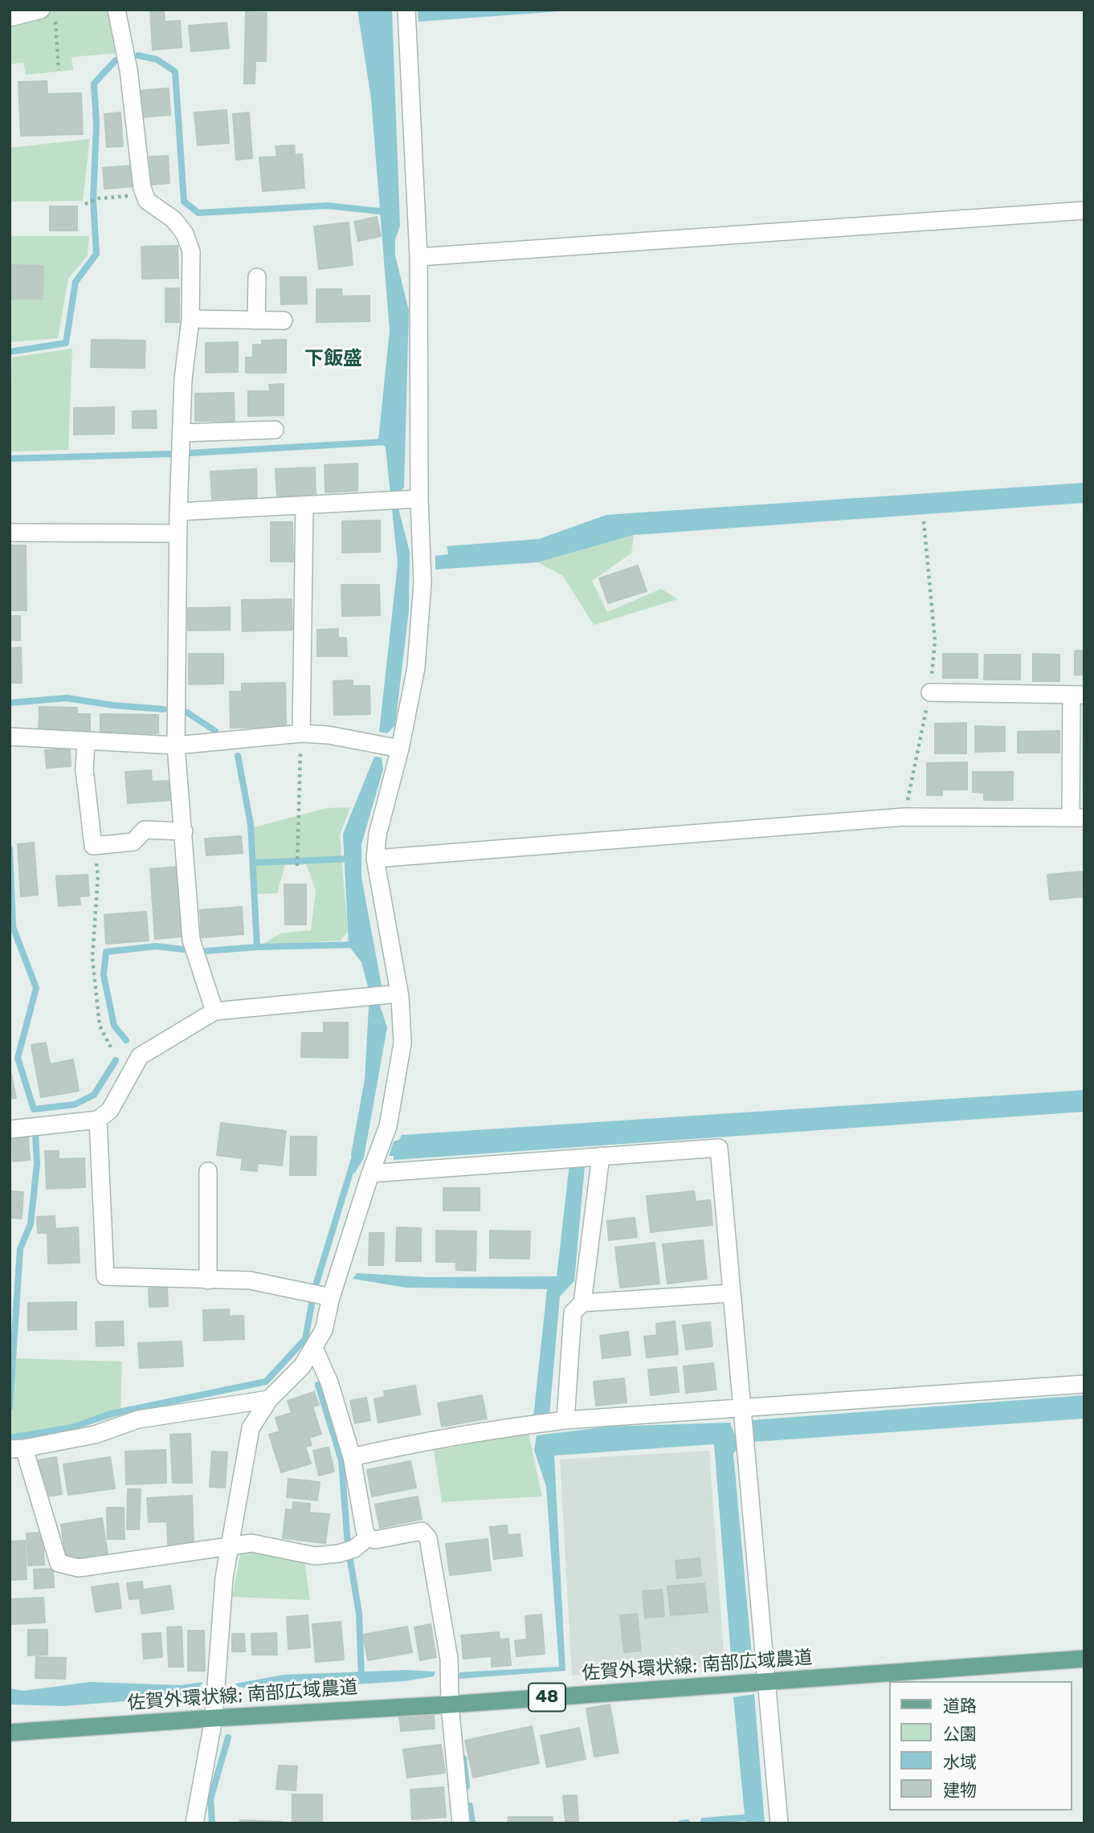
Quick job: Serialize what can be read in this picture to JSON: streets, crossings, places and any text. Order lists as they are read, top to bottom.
{
  "streets": {
    "main road": ["佐賀外環状線; 南部広域農道", "48"]
  },
  "districts": ["下飯盛"],
  "legend": [
    "道路",
    "公園",
    "水域",
    "建物"
  ]
}
